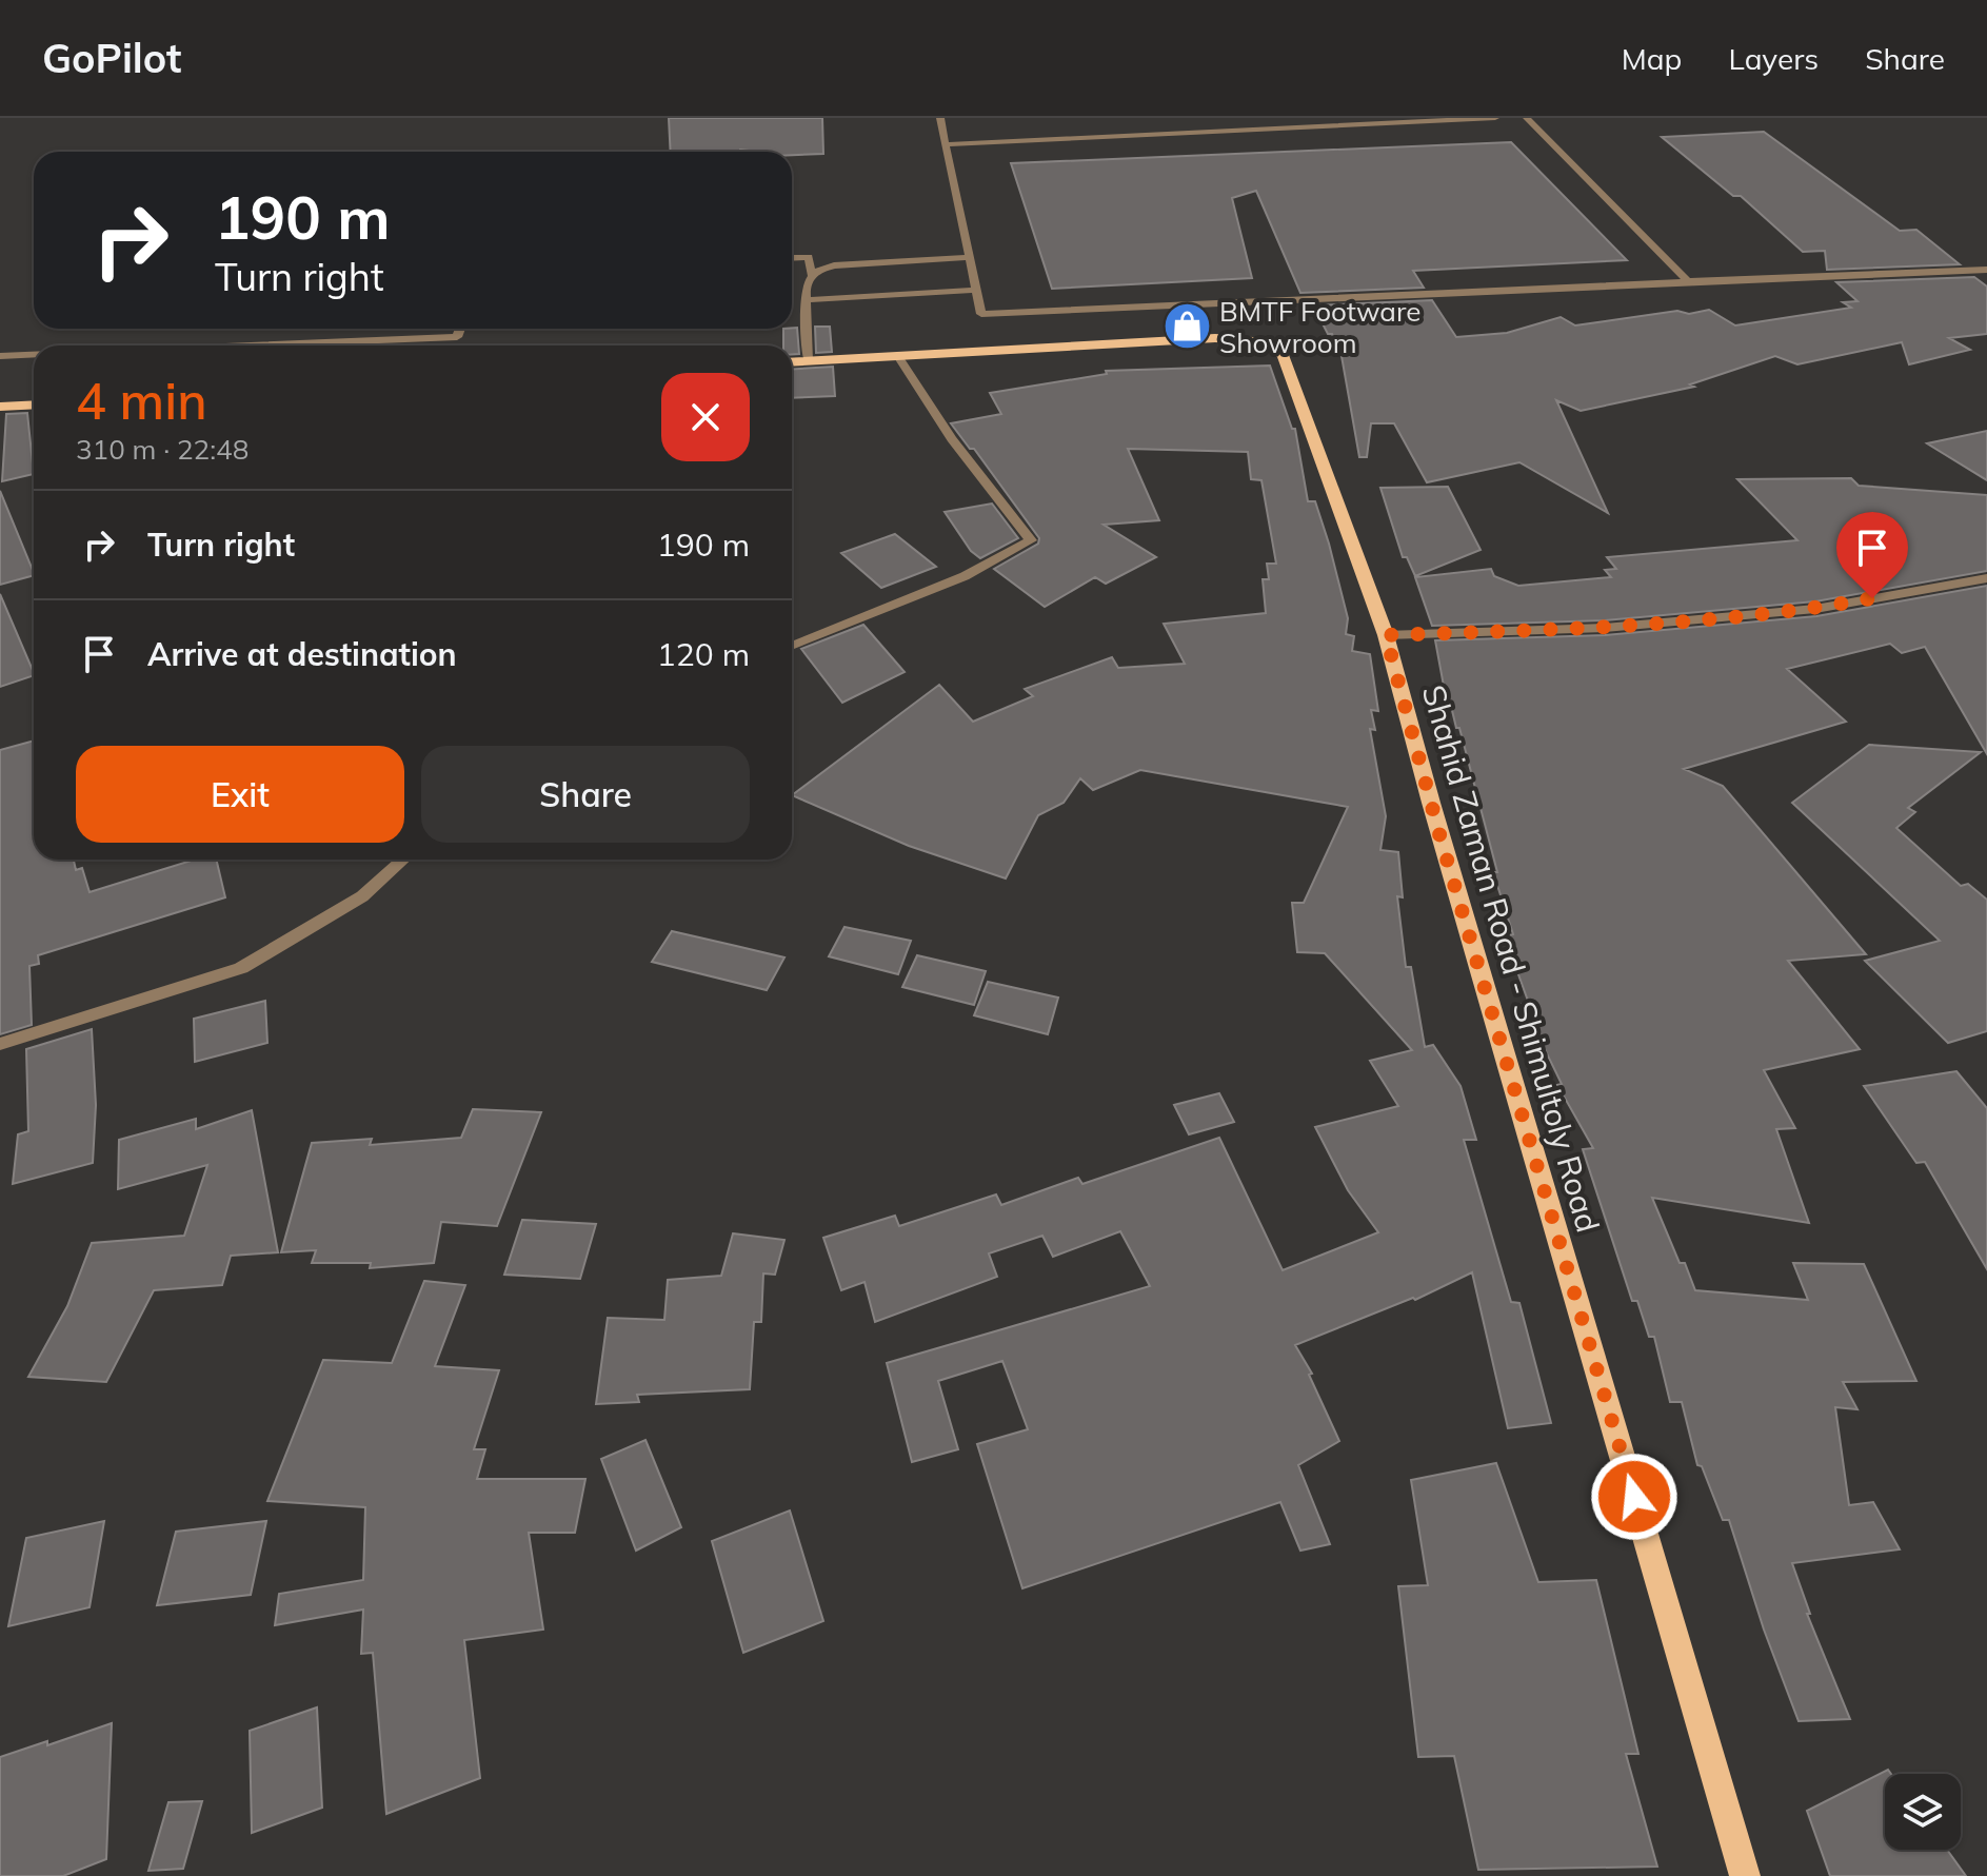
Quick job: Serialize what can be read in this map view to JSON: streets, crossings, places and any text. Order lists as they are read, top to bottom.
{
  "streets": {
    "main road": ["Shahid Zaman Road - Shimultoly Road"]
  },
  "places": {
    "shop": ["BMTF Footware Showroom"]
  },
  "page": {
    "header": "GoPilot",
    "nav": ["Map", "Layers", "Share"],
    "turn": ["190 m", "Turn right"],
    "heading": ["4 min", "310 m · 22:48"],
    "list": [
      {
        "name": "Turn right",
        "value": "190 m"
      },
      {
        "name": "Arrive at destination",
        "value": "120 m"
      }
    ],
    "buttons": ["Exit", "Share"]
  }
}
